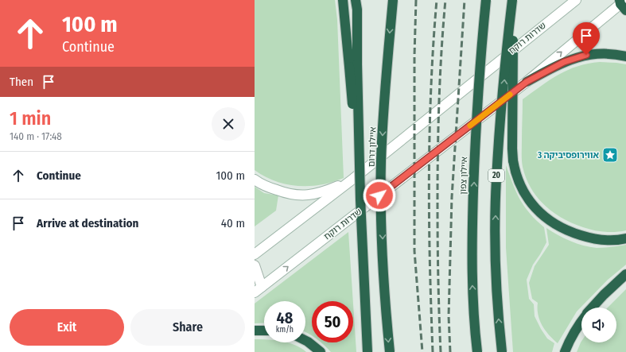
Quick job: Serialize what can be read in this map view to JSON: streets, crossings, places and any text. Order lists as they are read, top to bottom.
{
  "streets": {
    "highway": ["איילון דרום", "איילון צפון", "20"],
    "main road": ["שדרות רוקח"]
  },
  "places": {
    "place": ["אווירופסיביקה 3"]
  },
  "page": {
    "turn": ["100 m", "Continue"],
    "then": "Then",
    "heading": ["1 min", "140 m · 17:48"],
    "list": [
      {
        "name": "Continue",
        "value": "100 m"
      },
      {
        "name": "Arrive at destination",
        "value": "40 m"
      }
    ],
    "speed": "48 km/h",
    "limit": "50",
    "buttons": ["Exit", "Share"]
  }
}
